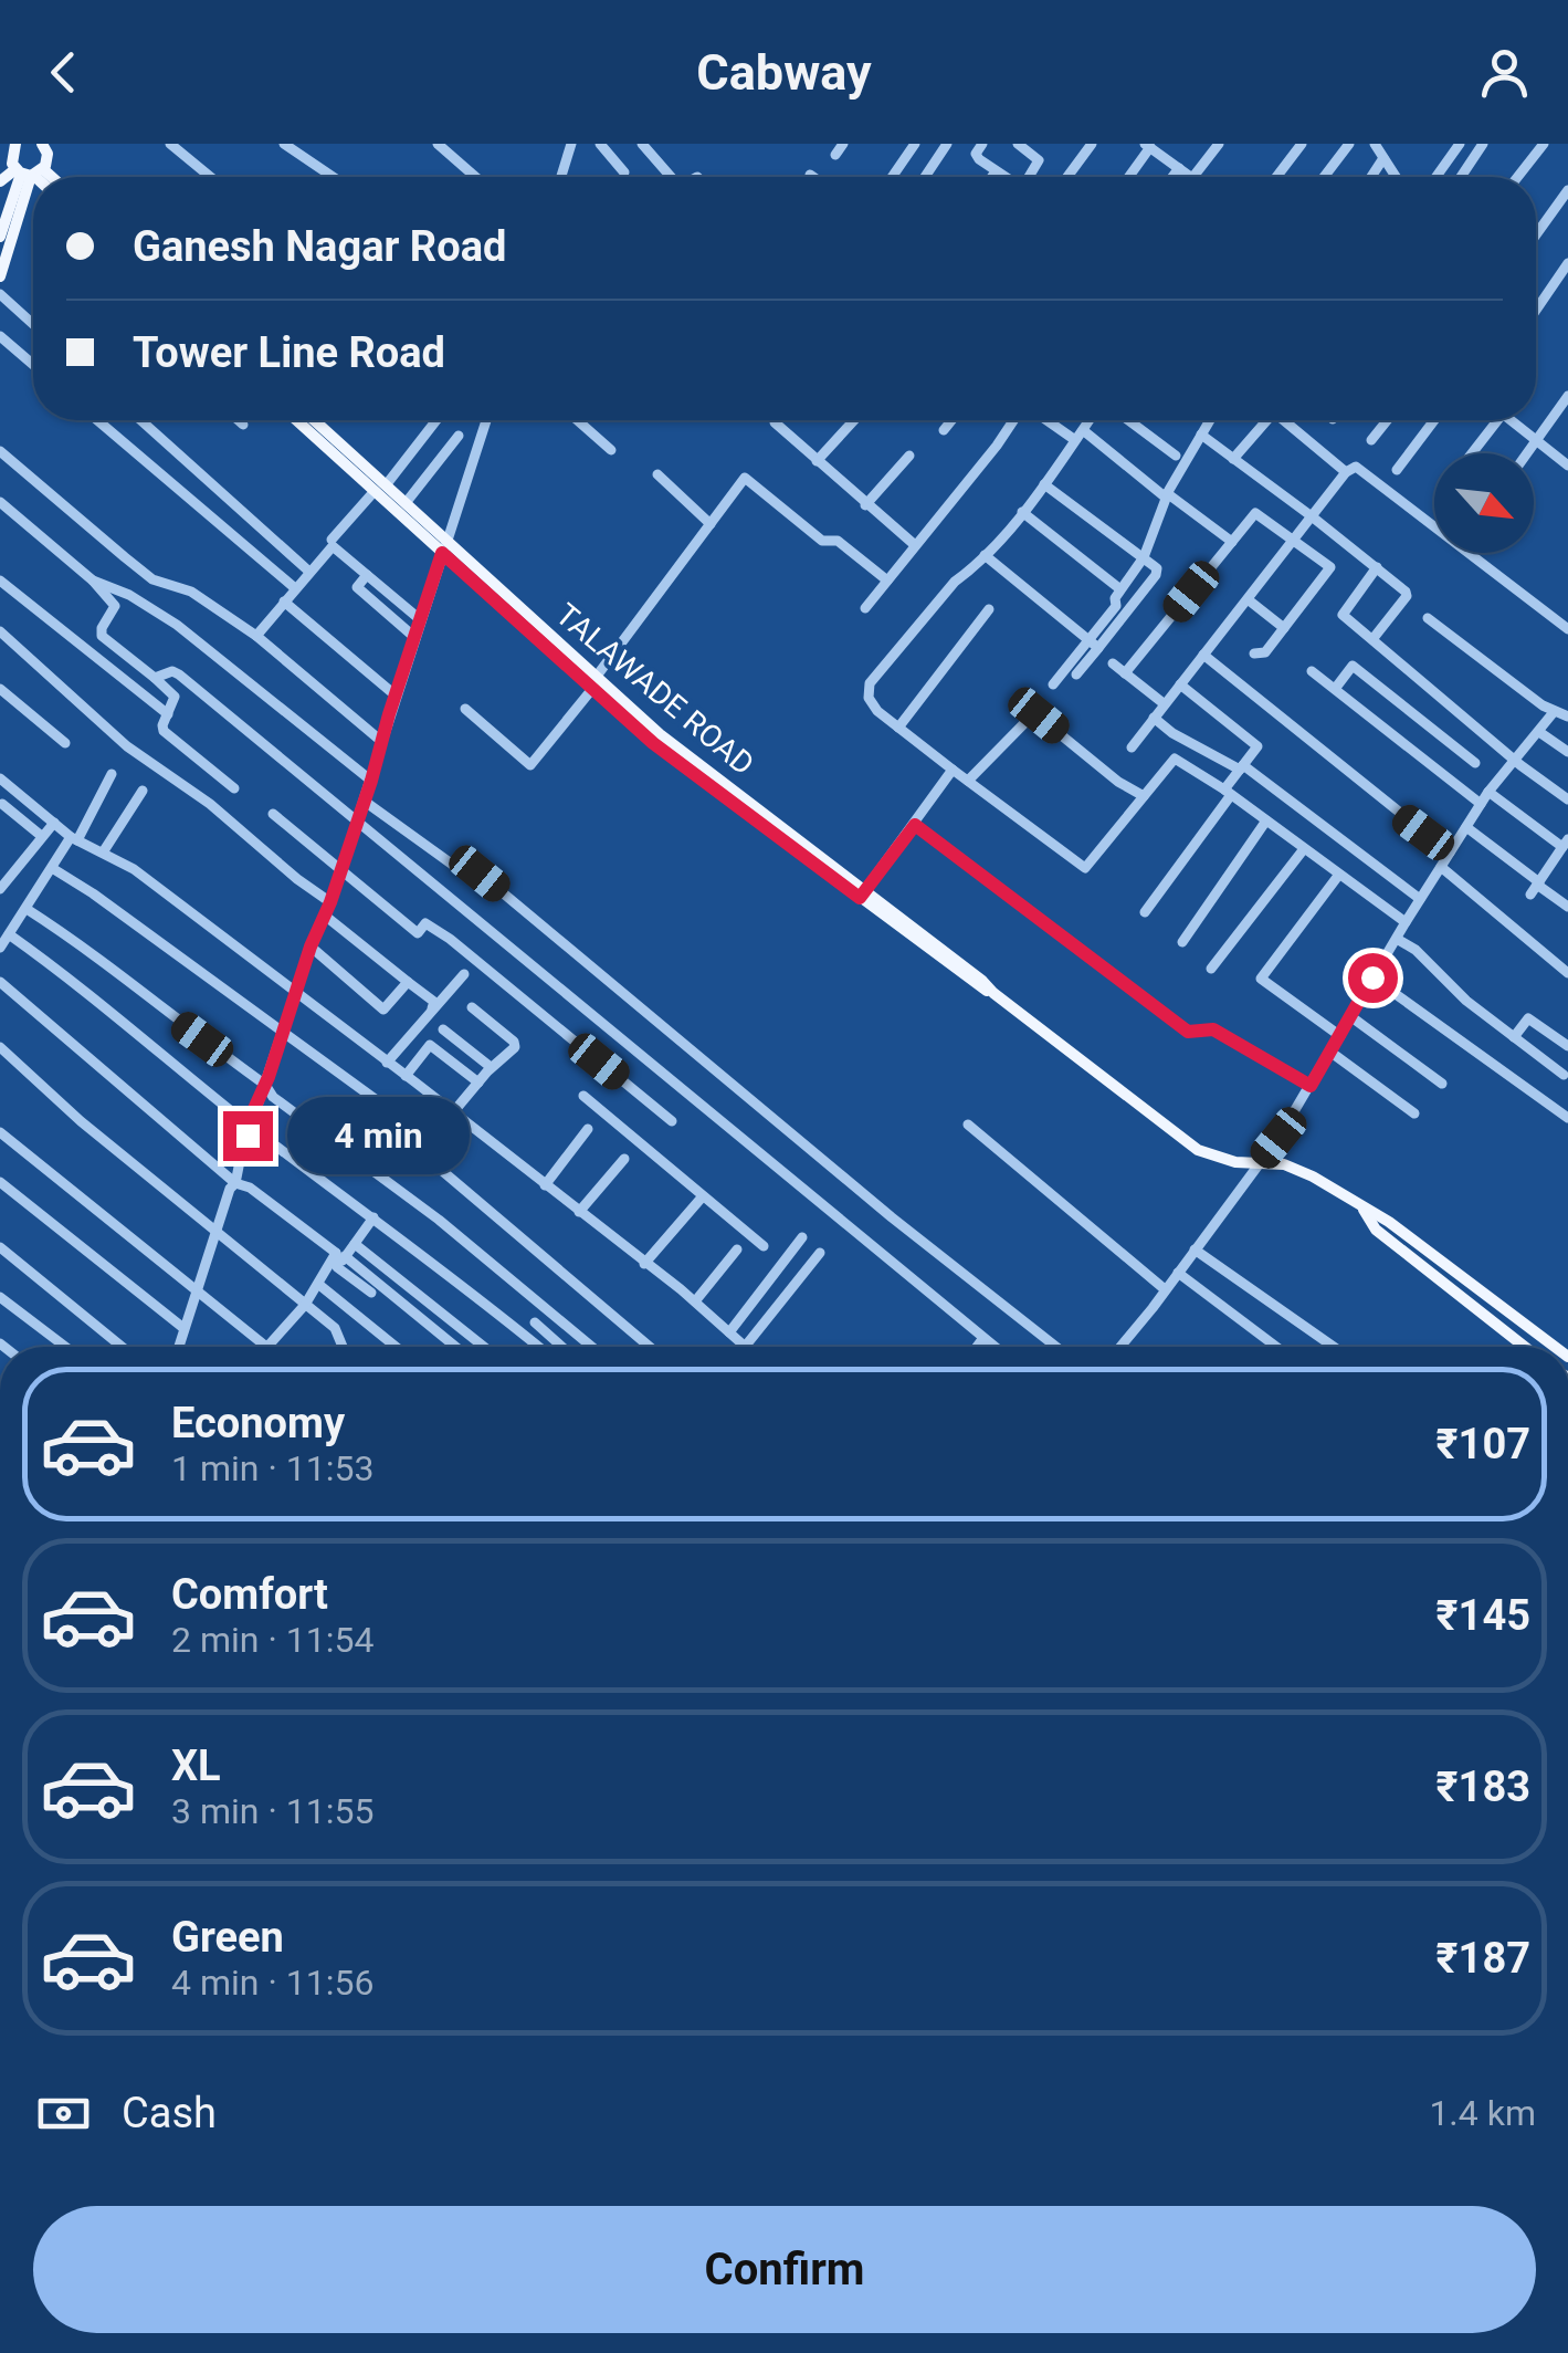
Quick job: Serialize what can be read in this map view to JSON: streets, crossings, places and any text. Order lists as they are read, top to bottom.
{
  "streets": {
    "main road": ["TALAWADE ROAD"]
  },
  "north": "bottom right",
  "page": {
    "header": "Cabway",
    "banner": ["Ganesh Nagar Road", "Tower Line Road"],
    "bubble": "4 min",
    "list": [
      {
        "name": "Economy",
        "note": "1 min · 11:53",
        "value": "₹107"
      },
      {
        "name": "Comfort",
        "note": "2 min · 11:54",
        "value": "₹145"
      },
      {
        "name": "XL",
        "note": "3 min · 11:55",
        "value": "₹183"
      },
      {
        "name": "Green",
        "note": "4 min · 11:56",
        "value": "₹187"
      }
    ],
    "pay": ["Cash", "1.4 km"],
    "buttons": "Confirm"
  }
}
